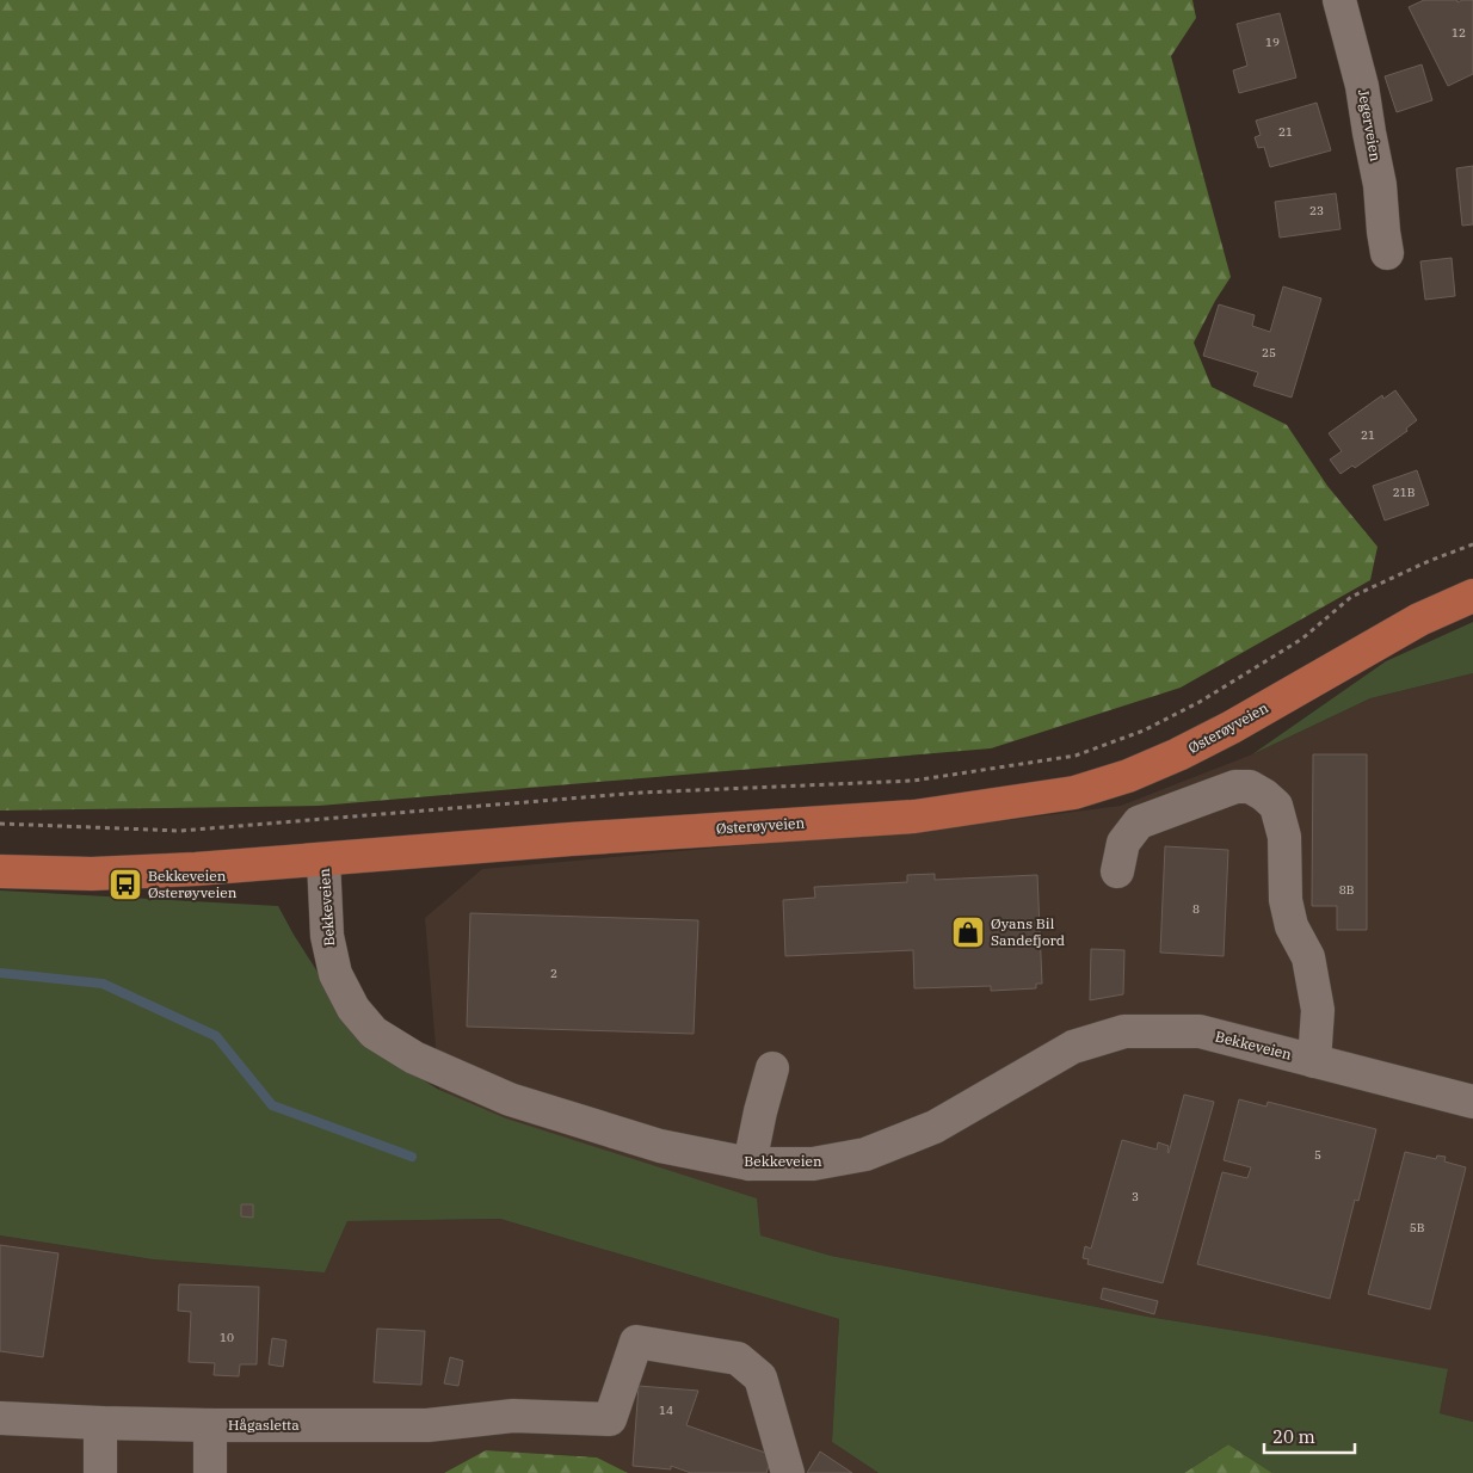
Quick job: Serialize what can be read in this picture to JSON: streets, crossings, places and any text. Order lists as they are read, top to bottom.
{
  "streets": {
    "main road": ["Østerøyveien"],
    "street": ["Jegerveien", "Bekkeveien", "Hågasletta"]
  },
  "crossings": [
    ["Østerøyveien", "Bekkeveien"]
  ],
  "places": {
    "bus stop": ["Bekkeveien Østerøyveien"],
    "shop": ["Øyans Bil Sandefjord"]
  },
  "house_numbers": [
    "12",
    "19",
    "21",
    "23",
    "25",
    "21",
    "21B",
    "8B",
    "8",
    "2",
    "5",
    "3",
    "5B",
    "10",
    "14"
  ],
  "scale_bar": "20 m"
}
